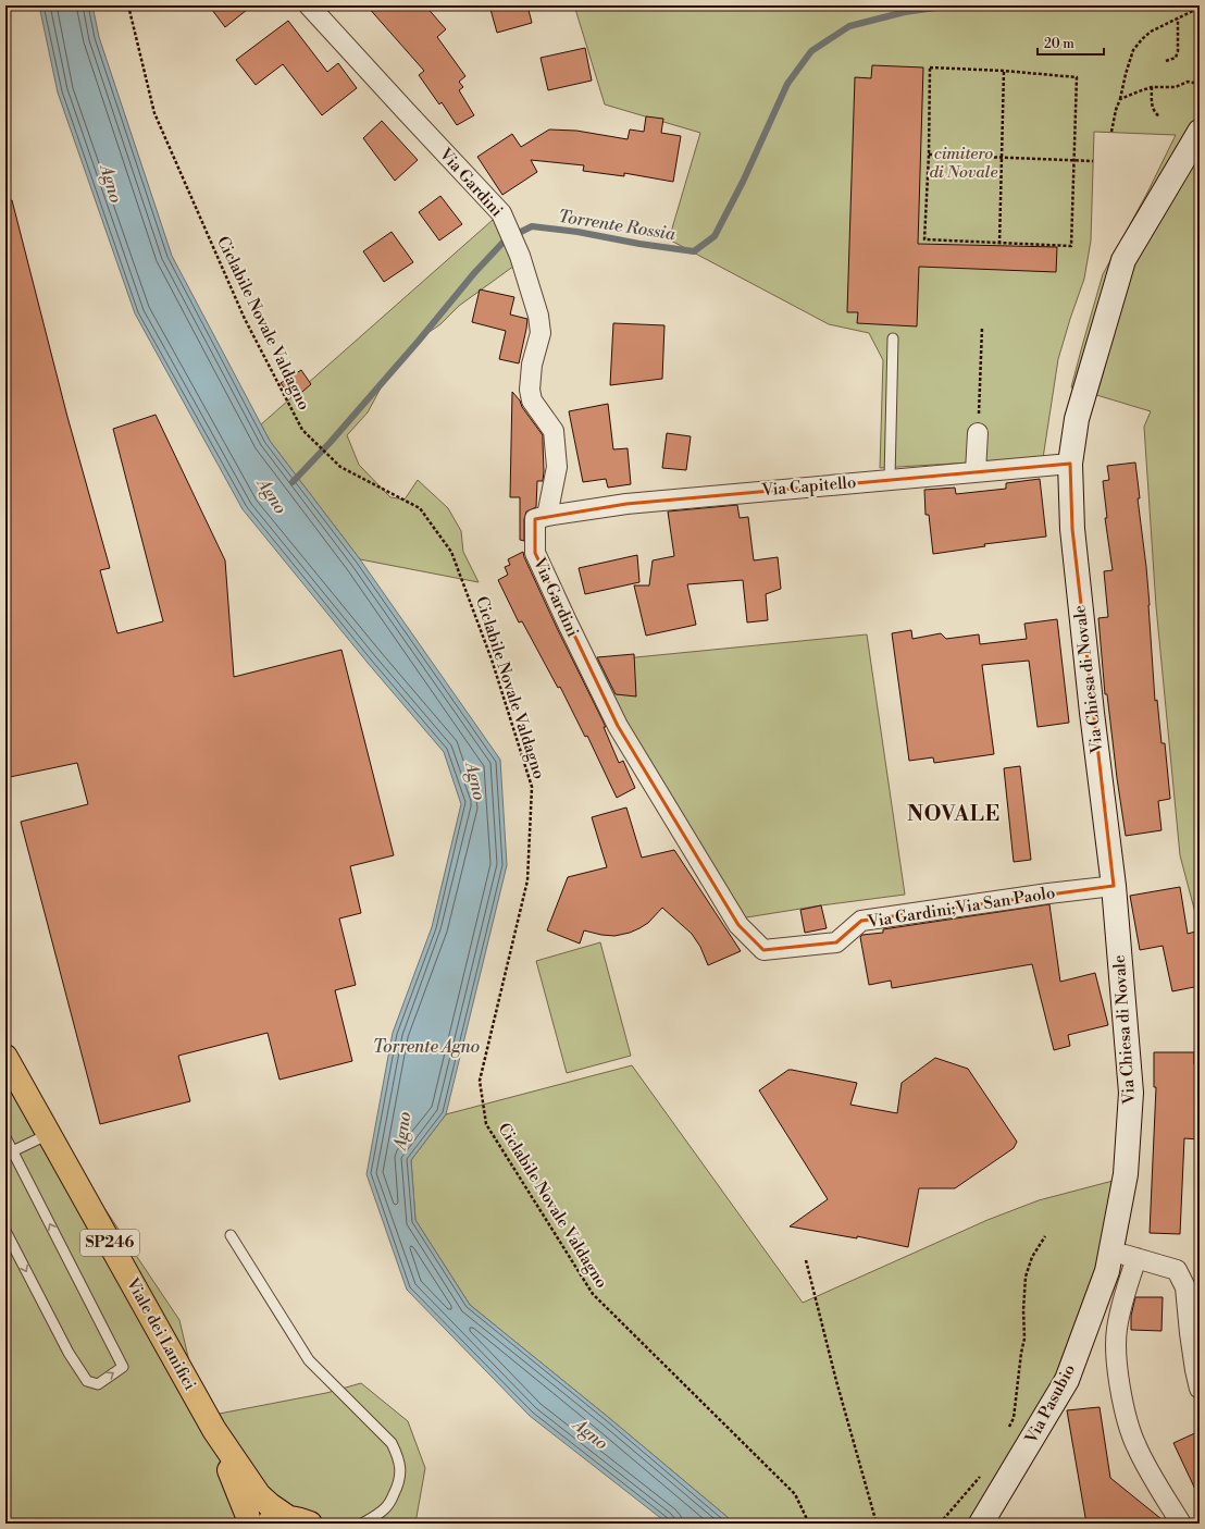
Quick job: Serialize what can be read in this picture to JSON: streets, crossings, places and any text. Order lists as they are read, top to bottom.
{
  "streets": {
    "main road": [
      "Via Chiesa di Novale",
      "SP246",
      "Viale dei Lanifici",
      "Via Pasubio"
    ],
    "street": ["Via Gardini", "Via Capitello", "Via Gardini;Via San Paolo"],
    "path": ["Ciclabile Novale Valdagno"]
  },
  "crossings": [
    ["Via Gardini", "Via Capitello"],
    ["Via Gardini", "Via Gardini;Via San Paolo"],
    ["Via Capitello", "Via Chiesa di Novale"],
    ["Via Chiesa di Novale", "Via Gardini;Via San Paolo"],
    ["Via Chiesa di Novale", "Via Pasubio"]
  ],
  "districts": ["NOVALE"],
  "water": ["Agno", "Torrente Rossia", "Torrente Agno"],
  "parks": ["cimitero di Novale"],
  "scale_bar": "20 m"
}
